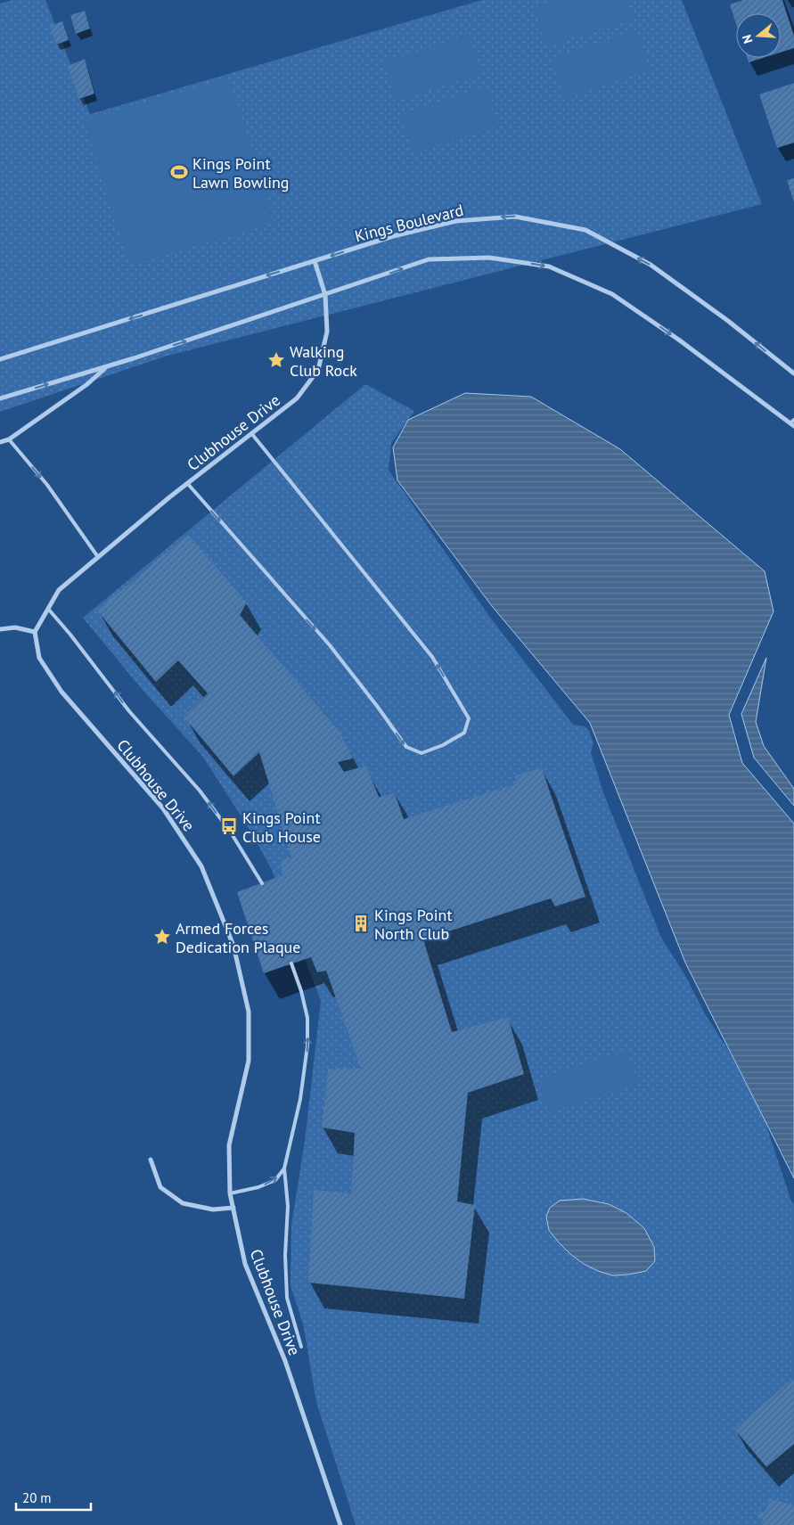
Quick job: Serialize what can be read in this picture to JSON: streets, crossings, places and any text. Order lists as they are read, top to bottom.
{
  "streets": {
    "street": ["Kings Boulevard", "Clubhouse Drive"]
  },
  "crossings": [
    ["Kings Boulevard", "Clubhouse Drive"]
  ],
  "places": {
    "sports": ["Kings Point Lawn Bowling"],
    "place": ["Walking Club Rock", "Armed Forces Dedication Plaque"],
    "bus stop": ["Kings Point Club House"],
    "building": ["Kings Point North Club"]
  },
  "scale_bar": "20 m",
  "north": "left"
}
